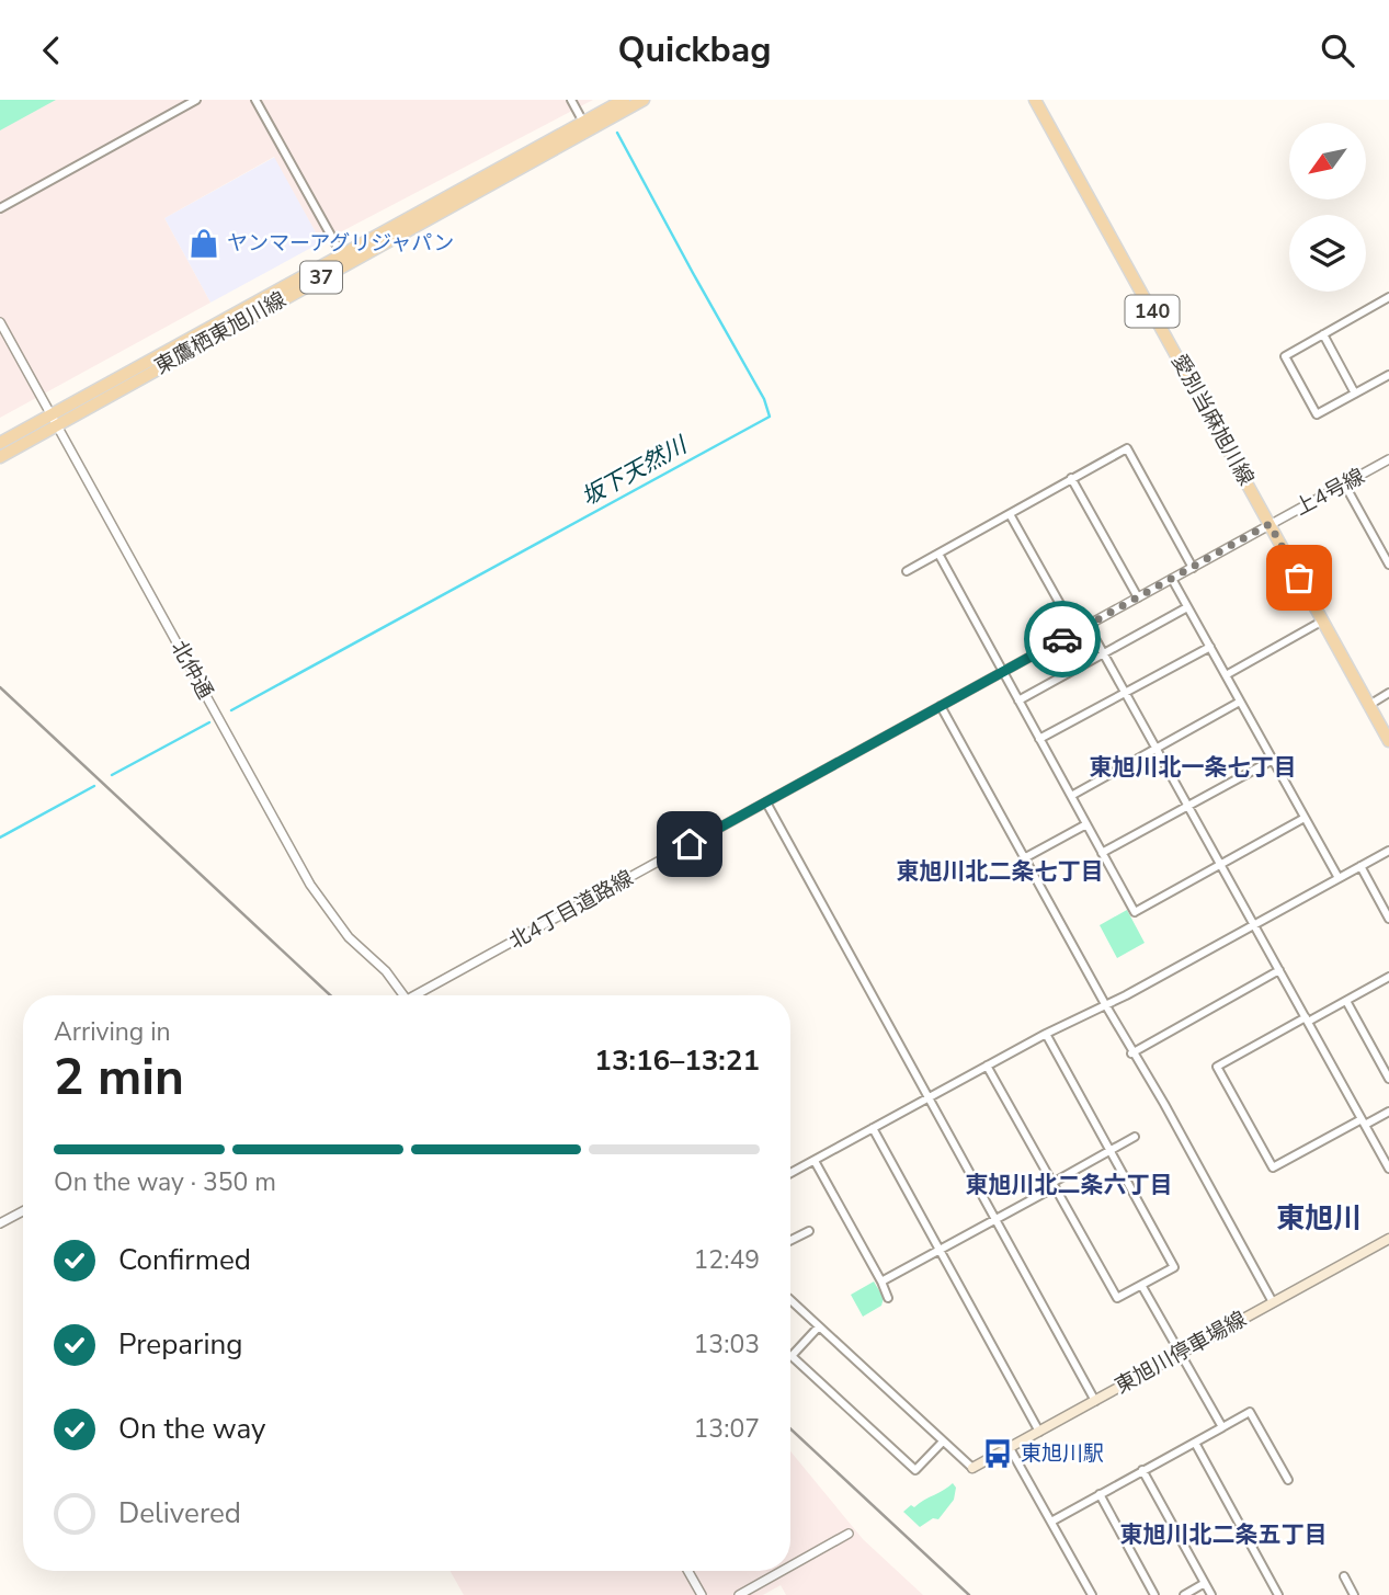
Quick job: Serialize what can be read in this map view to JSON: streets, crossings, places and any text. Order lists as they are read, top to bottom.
{
  "streets": {
    "main road": [
      "37",
      "140",
      "東鷹栖東旭川線",
      "愛別当麻旭川線",
      "東旭川停車場線"
    ],
    "street": ["上4号線", "北仲通", "北4丁目道路線"]
  },
  "crossings": [
    ["東鷹栖東旭川線", "北仲通"],
    ["愛別当麻旭川線", "上4号線"],
    ["愛別当麻旭川線", "北4丁目道路線"],
    ["上4号線", "北4丁目道路線"]
  ],
  "districts": [
    "東旭川北一条七丁目",
    "東旭川北二条七丁目",
    "東旭川北二条六丁目",
    "東旭川",
    "東旭川北二条五丁目"
  ],
  "water": ["坂下天然川"],
  "places": {
    "shop": ["ヤンマーアグリジャパン"],
    "bus stop": ["東旭川駅"]
  },
  "north": "bottom left",
  "page": {
    "header": "Quickbag",
    "heading": ["2 min", "Arriving in", "13:16–13:21"],
    "bar": "On the way · 350 m",
    "list": [
      ["Confirmed", "12:49"],
      ["Preparing", "13:03"],
      ["On the way", "13:07"],
      "Delivered"
    ]
  }
}
